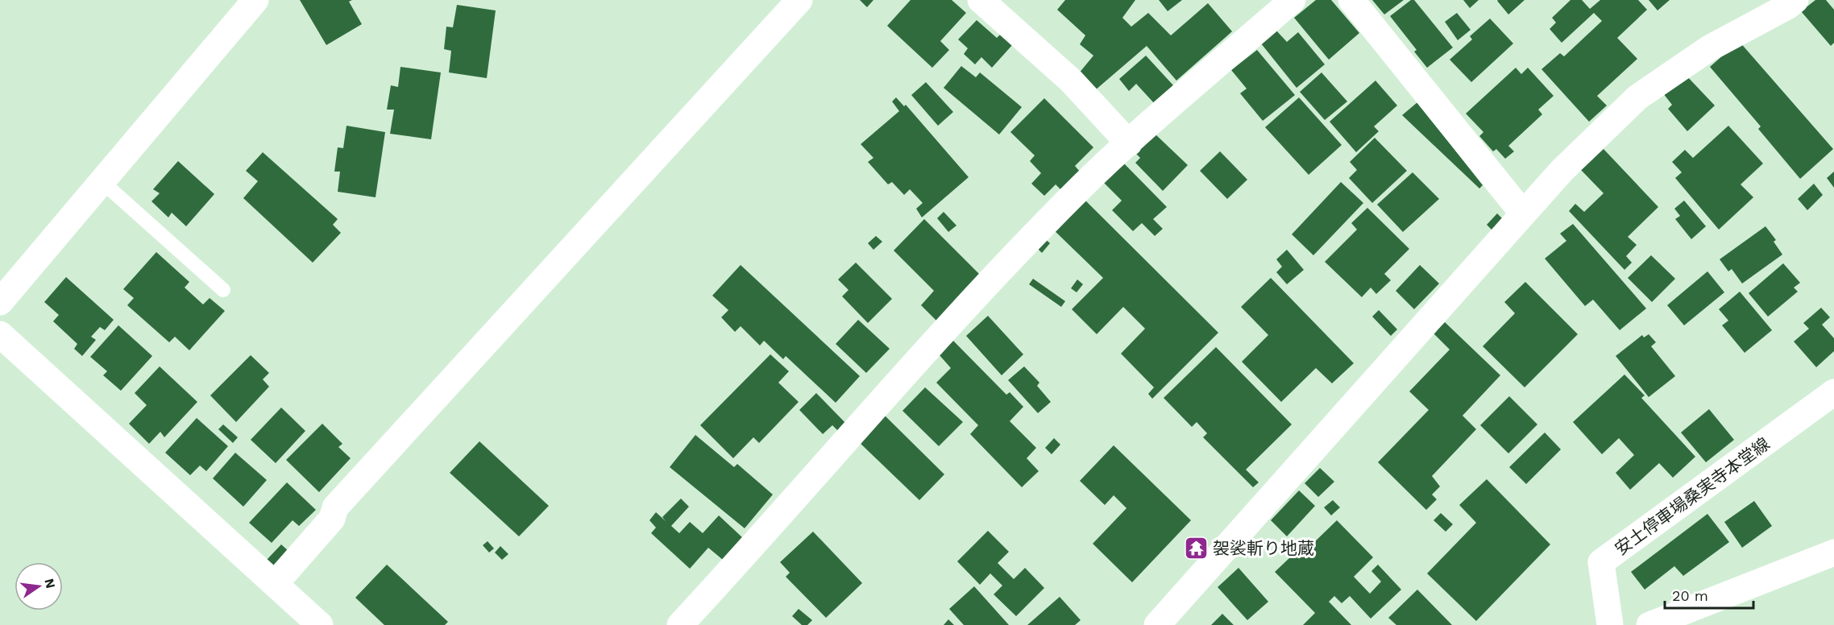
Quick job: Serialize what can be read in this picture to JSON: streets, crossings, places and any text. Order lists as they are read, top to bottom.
{
  "streets": {
    "street": ["安土停車場桑実寺本堂線"]
  },
  "places": {
    "temple": ["袈裟斬り地蔵"]
  },
  "scale_bar": "20 m",
  "north": "right"
}
